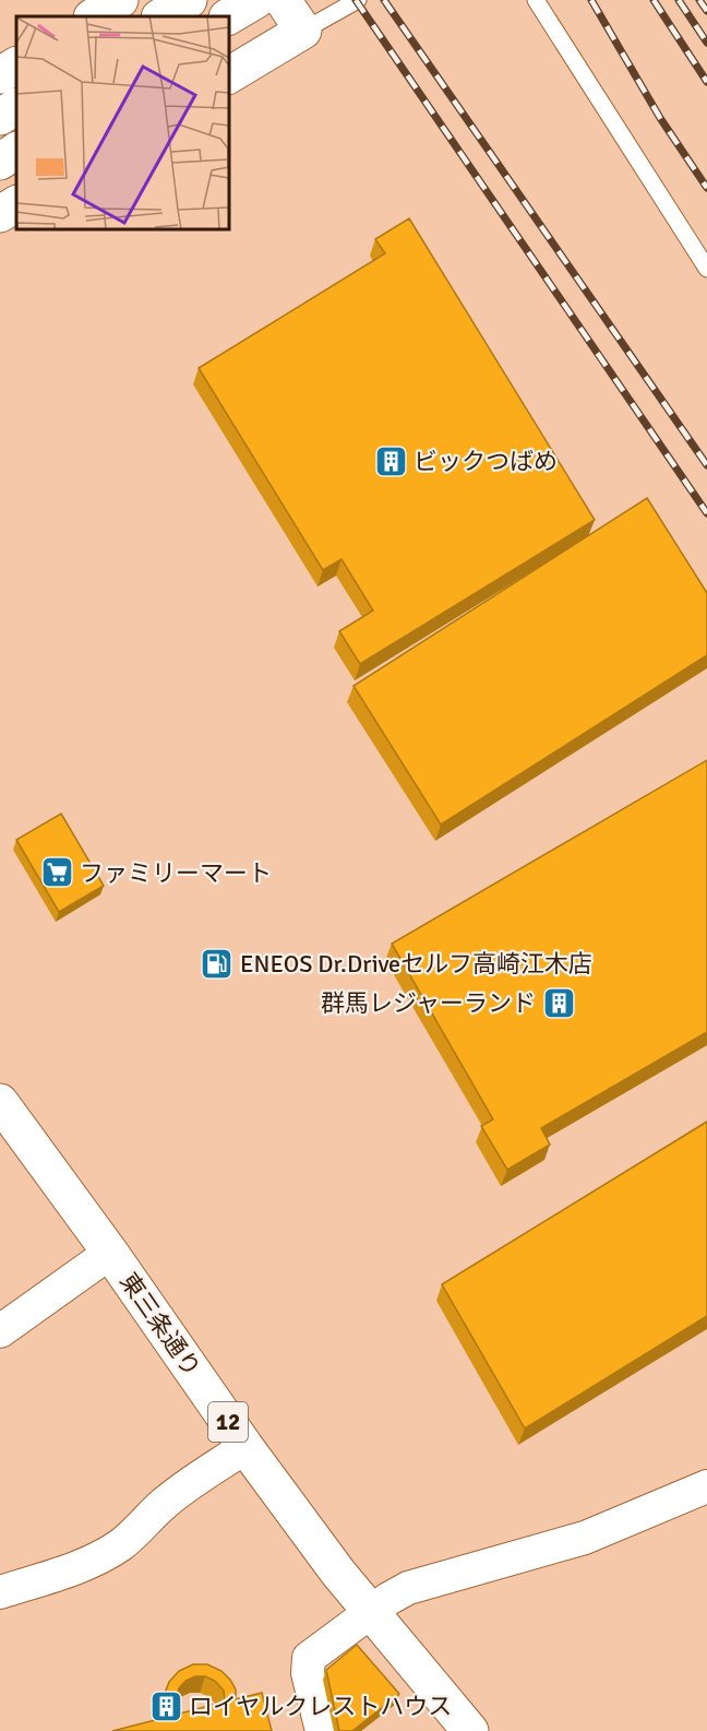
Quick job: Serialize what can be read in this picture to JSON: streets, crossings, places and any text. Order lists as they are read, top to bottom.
{
  "streets": {
    "main road": ["東三条通り", "12"]
  },
  "places": {
    "building": ["ビックつばめ", "群馬レジャーランド", "ロイヤルクレストハウス"],
    "supermarket": ["ファミリーマート"],
    "fuel station": ["ENEOS Dr.Driveセルフ高崎江木店"]
  }
}
